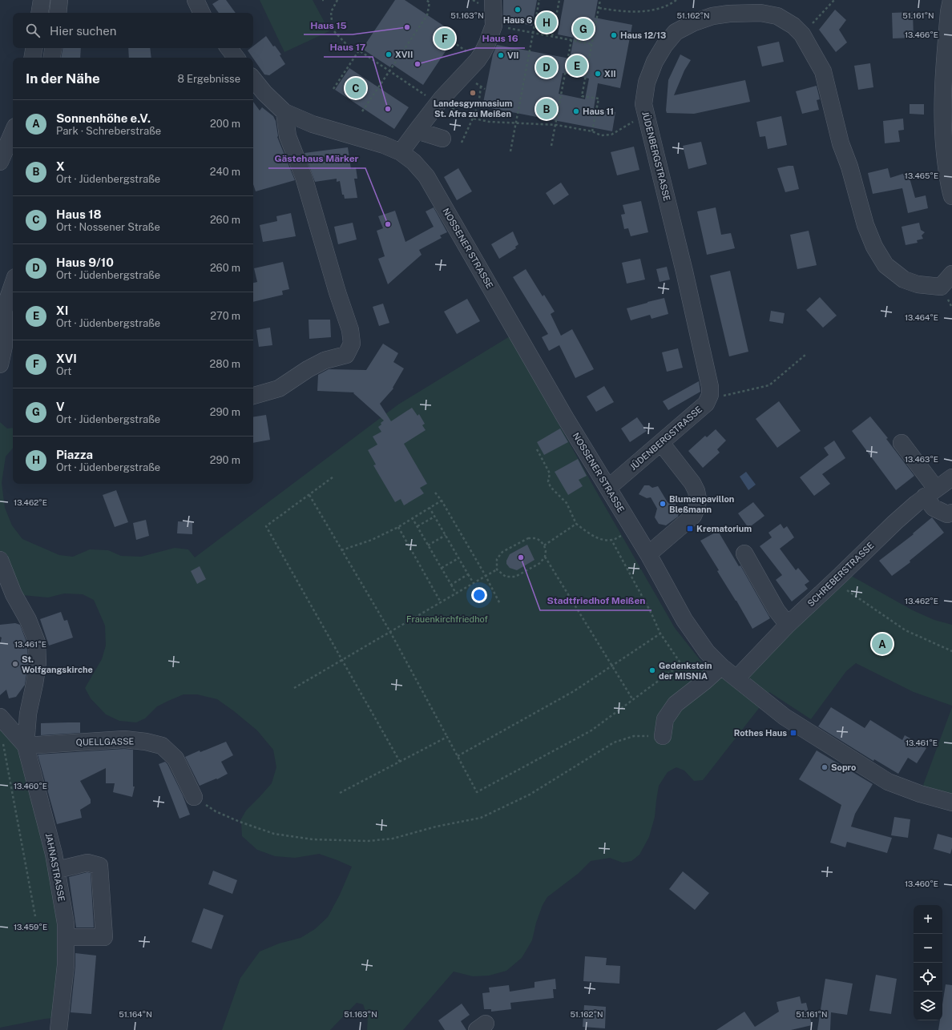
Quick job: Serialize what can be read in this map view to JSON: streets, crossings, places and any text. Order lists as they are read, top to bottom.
{
  "streets": {
    "street": [
      "JÜDENBERGSTRASSE",
      "NOSSENER STRASSE",
      "SCHREBERSTRASSE",
      "QUELLGASSE",
      "JAHNASTRASSE"
    ]
  },
  "crossings": [
    ["JÜDENBERGSTRASSE", "NOSSENER STRASSE"],
    ["NOSSENER STRASSE", "SCHREBERSTRASSE"],
    ["QUELLGASSE", "JAHNASTRASSE"]
  ],
  "parks": ["Frauenkirchfriedhof"],
  "places": {
    "other": [
      "Haus 6",
      "Haus 15",
      "Haus 12/13",
      "XVII",
      "VII",
      "Haus 16",
      "XII",
      "Landesgymnasium St. Afra zu Meißen",
      "Haus 17",
      "Haus 11",
      "Gästehaus Märker",
      "Blumenpavillon Bleßmann",
      "Stadtfriedhof Meißen",
      "St. Wolfgangskirche",
      "Gedenkstein der MISNIA",
      "Sopro"
    ],
    "transit": ["Krematorium", "Rothes Haus"]
  },
  "page": {
    "pins": [
      "H",
      "G",
      "F",
      "E",
      "D",
      "C",
      "B",
      "A"
    ],
    "search": "Hier suchen",
    "heading": ["In der Nähe", "8 Ergebnisse"],
    "list": [
      {
        "mark": "A",
        "name": "Sonnenhöhe e.V.",
        "note": "Park · Schreberstraße",
        "value": "200 m"
      },
      {
        "mark": "B",
        "name": "X",
        "note": "Ort · Jüdenbergstraße",
        "value": "240 m"
      },
      {
        "mark": "C",
        "name": "Haus 18",
        "note": "Ort · Nossener Straße",
        "value": "260 m"
      },
      {
        "mark": "D",
        "name": "Haus 9/10",
        "note": "Ort · Jüdenbergstraße",
        "value": "260 m"
      },
      {
        "mark": "E",
        "name": "XI",
        "note": "Ort · Jüdenbergstraße",
        "value": "270 m"
      },
      {
        "mark": "F",
        "name": "XVI",
        "note": "Ort",
        "value": "280 m"
      },
      {
        "mark": "G",
        "name": "V",
        "note": "Ort · Jüdenbergstraße",
        "value": "290 m"
      },
      {
        "mark": "H",
        "name": "Piazza",
        "note": "Ort · Jüdenbergstraße",
        "value": "290 m"
      }
    ],
    "map_buttons": ["+", "−"]
  },
  "coordinates": [
    "51.163°N",
    "51.162°N",
    "51.161°N",
    "13.466°E",
    "13.465°E",
    "13.464°E",
    "13.463°E",
    "13.462°E",
    "13.461°E",
    "13.460°E",
    "13.459°E",
    "51.164°N"
  ]
}
